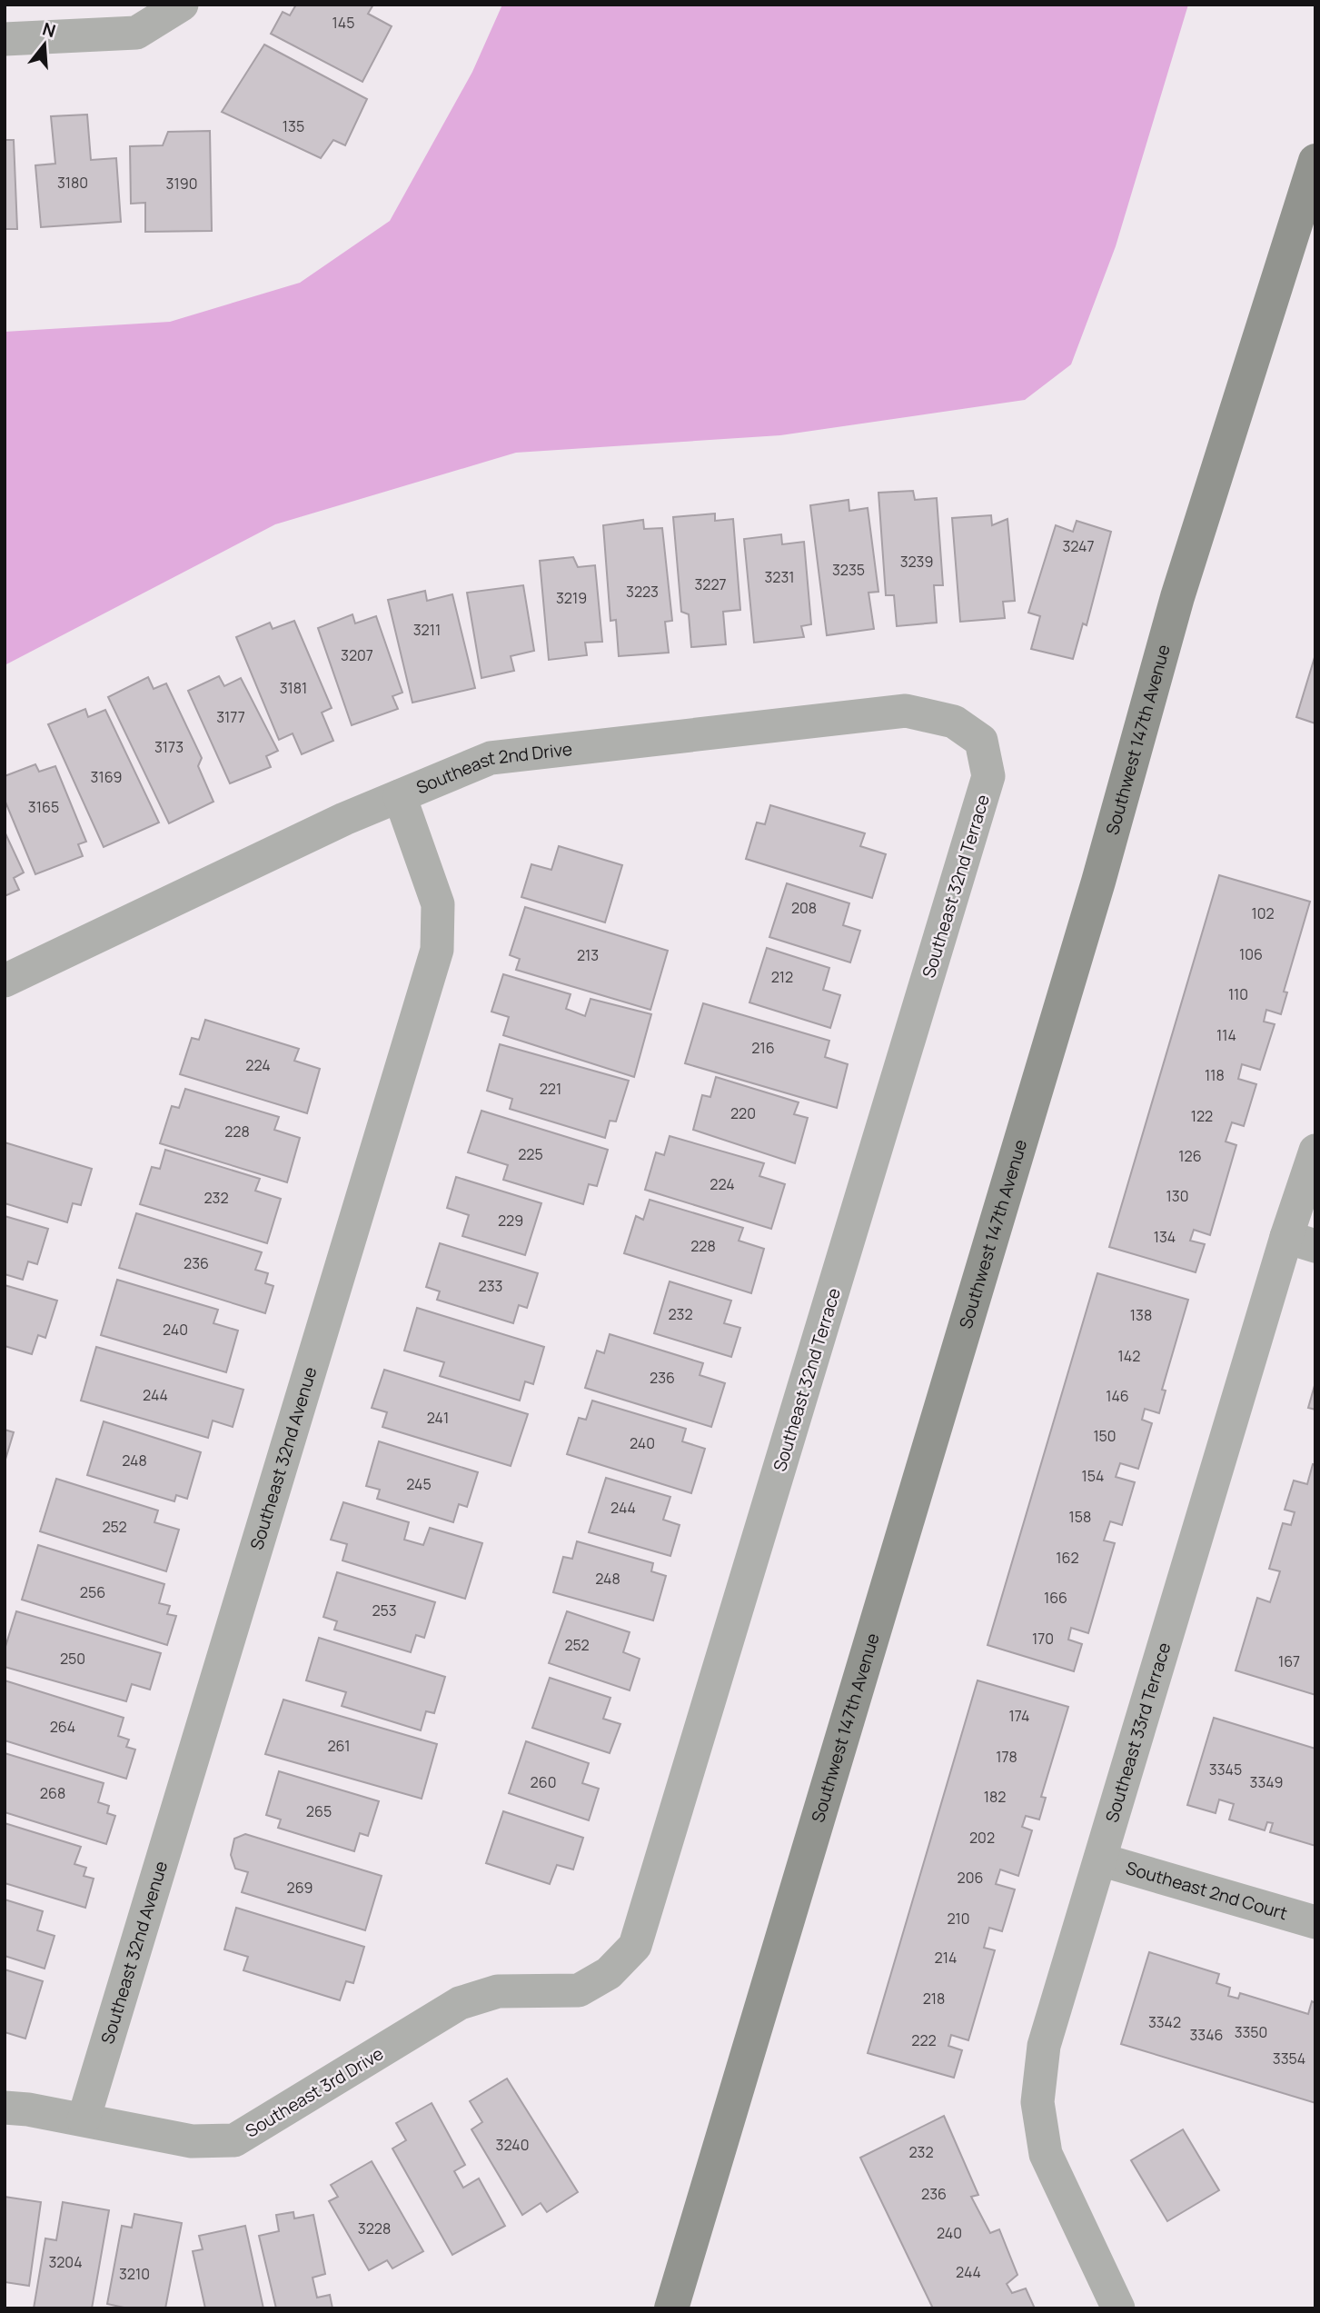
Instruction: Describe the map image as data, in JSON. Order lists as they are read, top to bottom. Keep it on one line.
{"streets":{"street":["Southwest 147th Avenue","Southeast 2nd Drive","Southeast 32nd Terrace","Southeast 32nd Avenue","Southeast 33rd Terrace","Southeast 2nd Court","Southeast 3rd Drive"]},"crossings":[["Southeast 2nd Drive","Southeast 32nd Terrace"],["Southeast 2nd Drive","Southeast 32nd Avenue"],["Southeast 32nd Terrace","Southeast 3rd Drive"],["Southeast 32nd Avenue","Southeast 3rd Drive"],["Southeast 33rd Terrace","Southeast 2nd Court"]],"house_numbers":["145","135","3180","3190","3247","3239","3235","3231","3227","3223","3219","3211","3207","3181","3177","3173","3169","3165","208","102","106","213","212","110","114","216","224","118","221","220","122","228","225","126","224","130","232","229","134","228","236","233","232","138","240","142","236","244","146","241","150","240","248","154","245","244","158","252","162","248","256","166","253","170","252","250","167","174","264","261","178","3345","260","3349","268","182","265","202","206","269","210","214","218","3342","3350","3346","222","3354","3240","232","236","3228","240","3204","244","3210"],"north":"top"}
